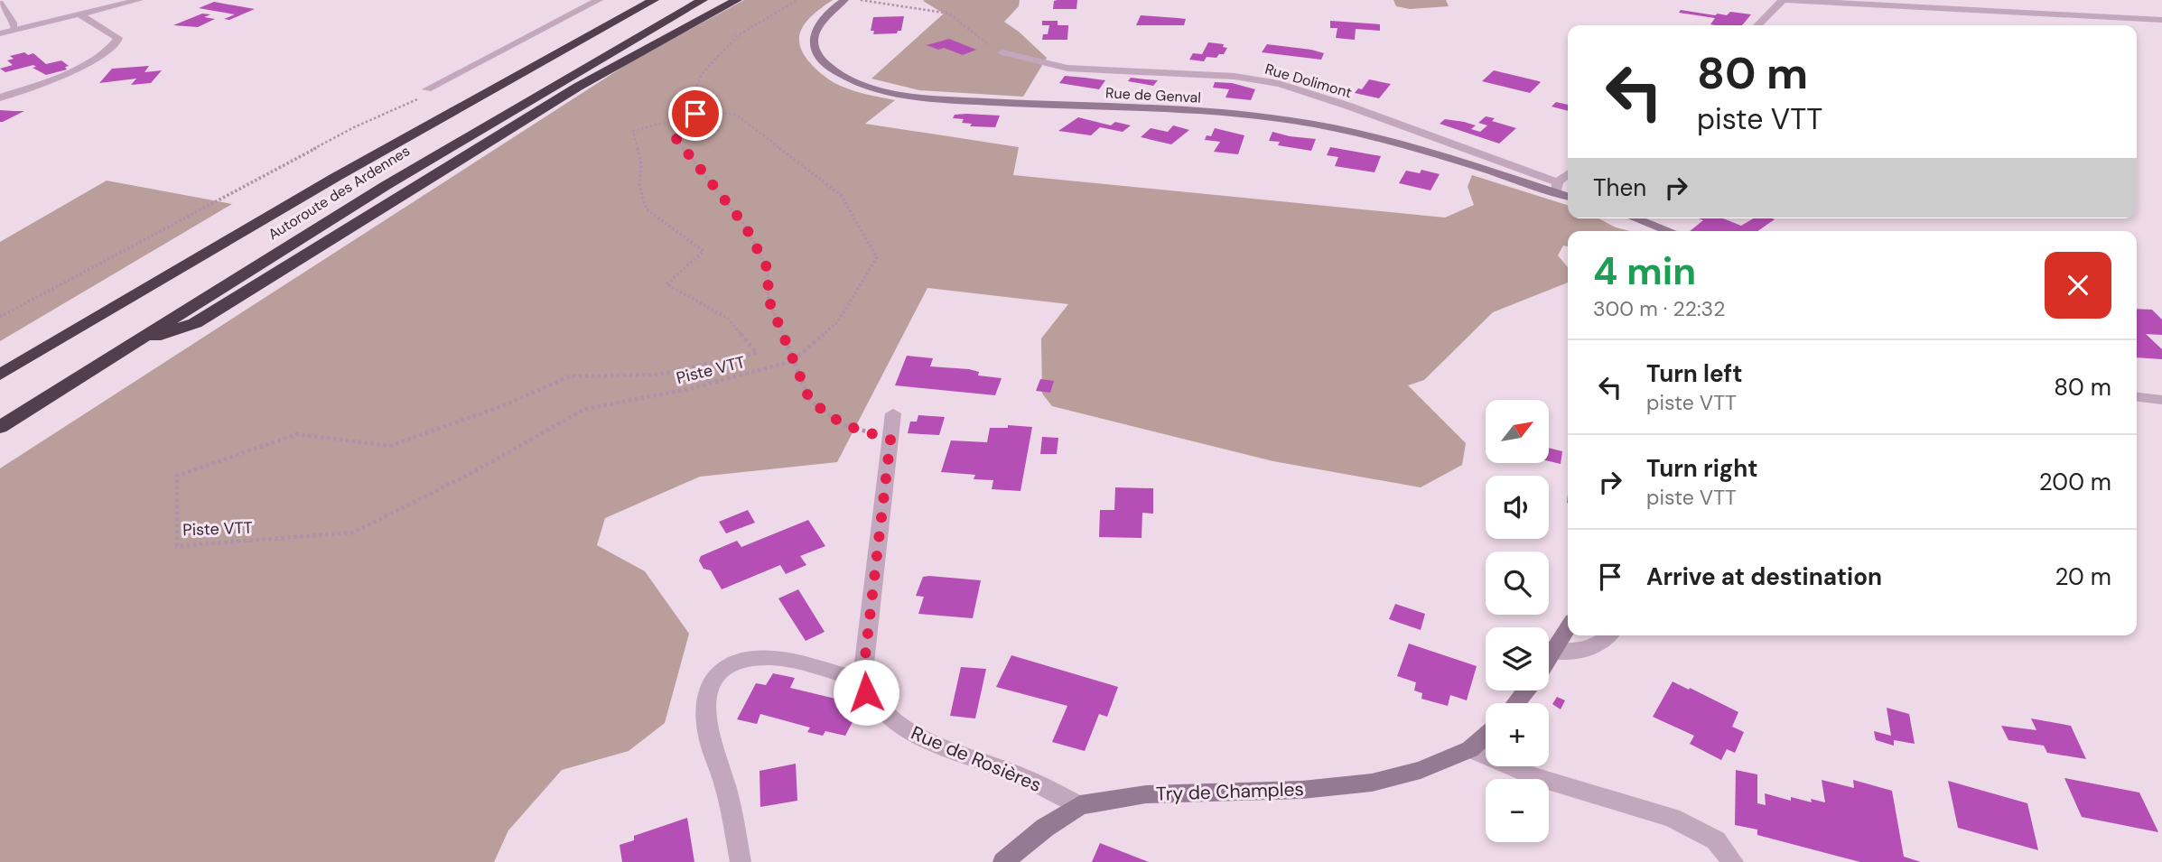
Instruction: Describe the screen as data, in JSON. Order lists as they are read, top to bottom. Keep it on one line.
{"streets":{"highway":["Autoroute des Ardennes"],"street":["Rue Dolimont","Rue de Genval","Rue de Rosières","Try de Champles"],"path":["Piste VTT"]},"crossings":[["Rue Dolimont","Rue de Genval"],["Rue de Rosières","Try de Champles"]],"north":"top right","page":{"turn":["80 m","piste VTT"],"then":"Then","heading":["4 min","300 m · 22:32"],"list":[{"name":"Turn left","note":"piste VTT","value":"80 m"},{"name":"Turn right","note":"piste VTT","value":"200 m"},{"name":"Arrive at destination","value":"20 m"}],"map_buttons":["+","−"]}}
